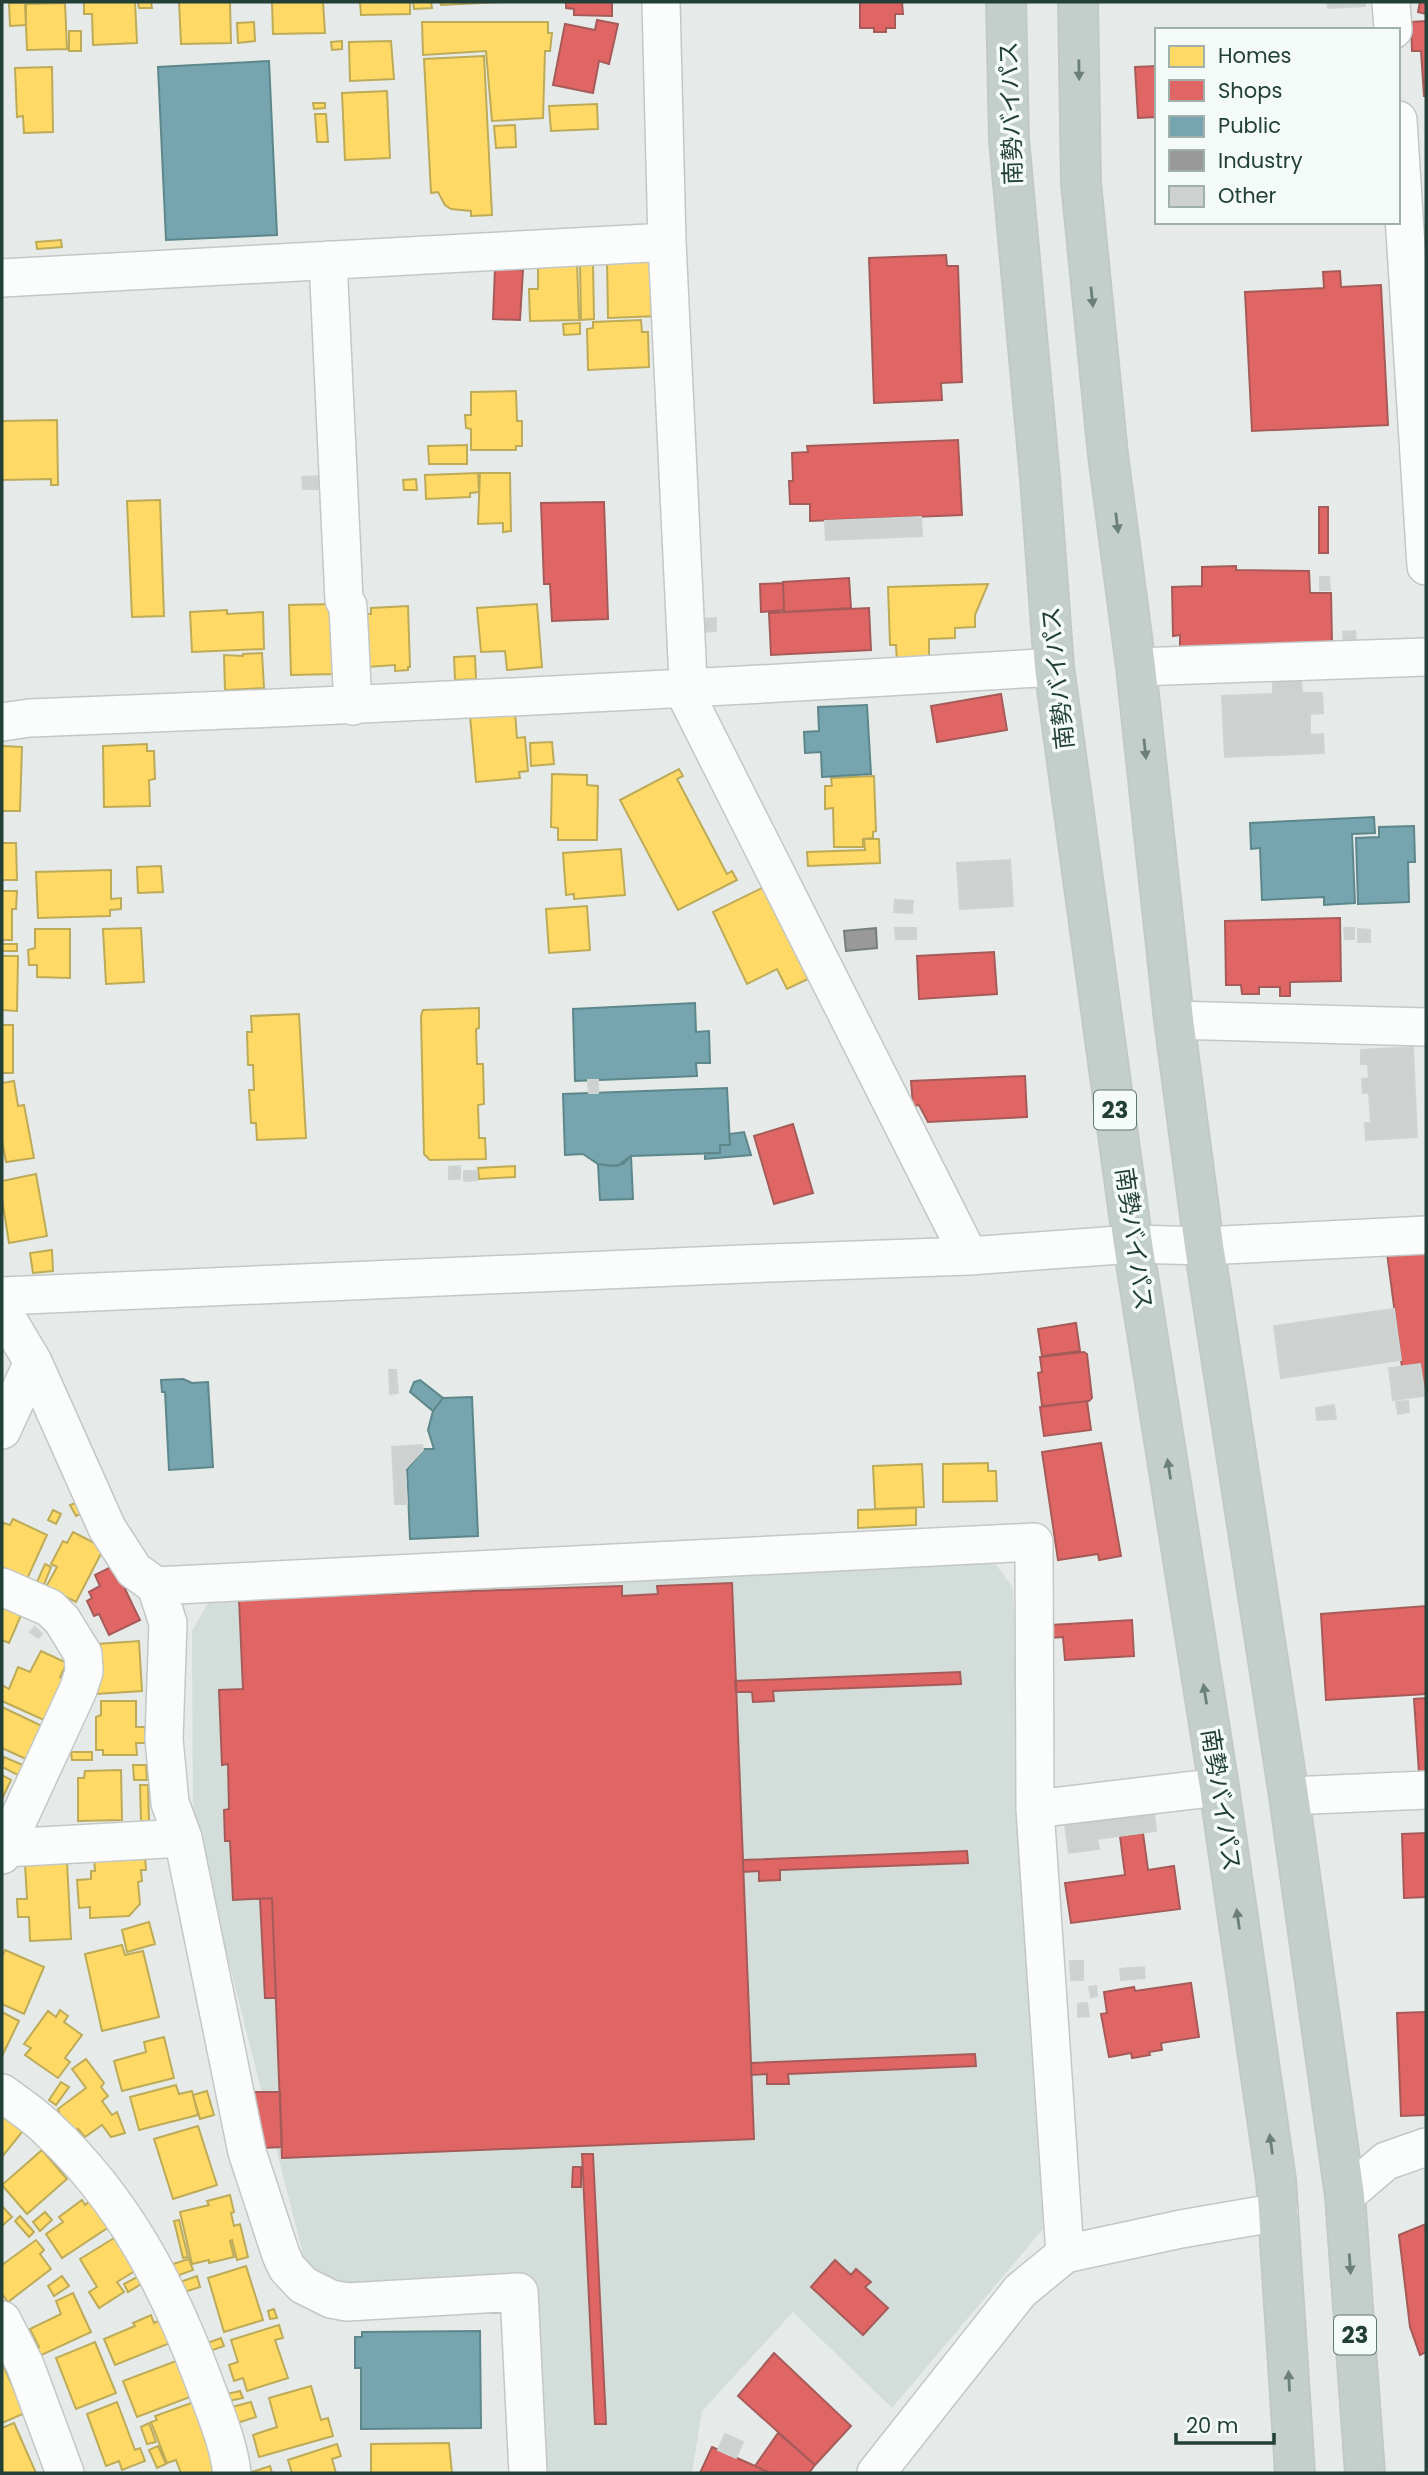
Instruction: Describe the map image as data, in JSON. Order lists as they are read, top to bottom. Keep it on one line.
{"streets":{"highway":["南勢バイパス","23"]},"legend":["Homes","Shops","Public","Industry","Other"],"scale_bar":"20 m"}
